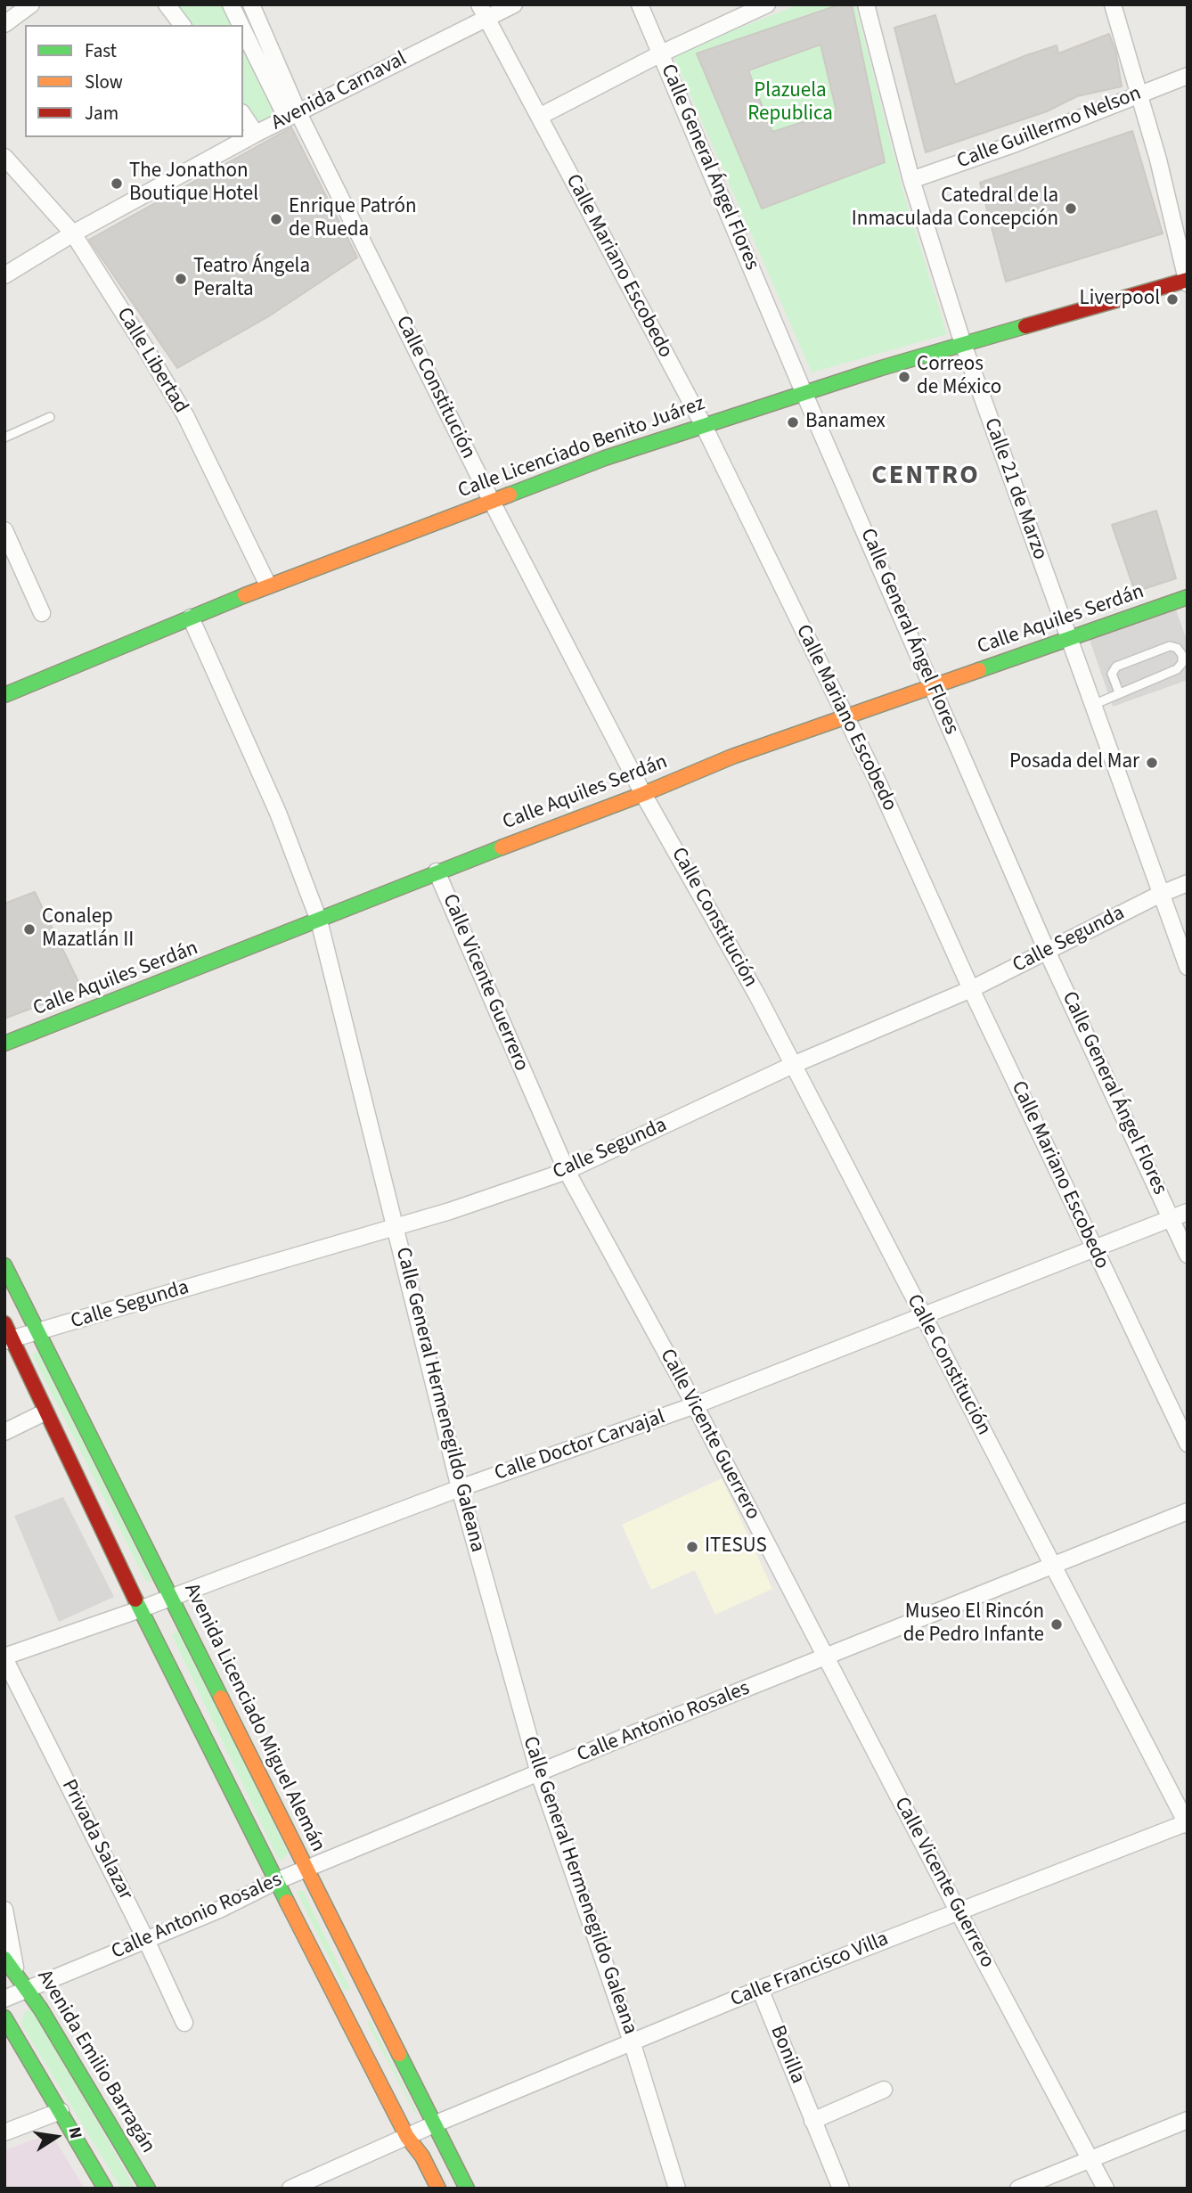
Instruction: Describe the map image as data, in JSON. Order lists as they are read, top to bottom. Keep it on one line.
{"streets":{"street":["Avenida Carnaval","Calle Guillermo Nelson","Calle General Ángel Flores","Calle Mariano Escobedo","Calle Libertad","Calle Constitución","Calle Licenciado Benito Juárez","Calle 21 de Marzo","Calle Aquiles Serdán","Calle Segunda","Calle Vicente Guerrero","Calle General Hermenegildo Galeana","Calle Doctor Carvajal","Avenida Licenciado Miguel Alemán","Calle Antonio Rosales","Privada Salazar","Calle Francisco Villa","Bonilla","Avenida Emilio Barragán"]},"crossings":[["Avenida Carnaval","Calle Mariano Escobedo"],["Avenida Carnaval","Calle Libertad"],["Avenida Carnaval","Calle Constitución"],["Calle Guillermo Nelson","Calle 21 de Marzo"],["Calle General Ángel Flores","Calle Licenciado Benito Juárez"],["Calle General Ángel Flores","Calle Aquiles Serdán"],["Calle General Ángel Flores","Calle Segunda"],["Calle General Ángel Flores","Calle Doctor Carvajal"],["Calle Mariano Escobedo","Calle Licenciado Benito Juárez"],["Calle Mariano Escobedo","Calle Aquiles Serdán"],["Calle Mariano Escobedo","Calle Segunda"],["Calle Mariano Escobedo","Calle Doctor Carvajal"],["Calle Libertad","Calle Licenciado Benito Juárez"],["Calle Constitución","Calle Licenciado Benito Juárez"],["Calle Constitución","Calle Aquiles Serdán"],["Calle Constitución","Calle Segunda"],["Calle Constitución","Calle Doctor Carvajal"],["Calle Constitución","Calle Antonio Rosales"],["Calle Constitución","Calle Francisco Villa"],["Calle Licenciado Benito Juárez","Calle 21 de Marzo"],["Calle Licenciado Benito Juárez","Calle General Hermenegildo Galeana"],["Calle 21 de Marzo","Calle Aquiles Serdán"],["Calle 21 de Marzo","Calle Segunda"],["Calle Aquiles Serdán","Calle Vicente Guerrero"],["Calle Aquiles Serdán","Calle General Hermenegildo Galeana"],["Calle Segunda","Calle Vicente Guerrero"],["Calle Segunda","Calle General Hermenegildo Galeana"],["Calle Segunda","Avenida Licenciado Miguel Alemán"],["Calle Vicente Guerrero","Calle Doctor Carvajal"],["Calle Vicente Guerrero","Calle Antonio Rosales"],["Calle Vicente Guerrero","Calle Francisco Villa"],["Calle General Hermenegildo Galeana","Calle Doctor Carvajal"],["Calle General Hermenegildo Galeana","Calle Antonio Rosales"],["Calle General Hermenegildo Galeana","Calle Francisco Villa"],["Calle Doctor Carvajal","Avenida Licenciado Miguel Alemán"],["Calle Doctor Carvajal","Privada Salazar"],["Avenida Licenciado Miguel Alemán","Calle Antonio Rosales"],["Avenida Licenciado Miguel Alemán","Calle Francisco Villa"],["Calle Antonio Rosales","Privada Salazar"],["Calle Antonio Rosales","Avenida Emilio Barragán"],["Calle Francisco Villa","Bonilla"]],"districts":["CENTRO"],"parks":["Plazuela Republica"],"places":["The Jonathon Boutique Hotel","Catedral de la Inmaculada Concepción","Enrique Patrón de Rueda","Teatro Ángela Peralta","Liverpool","Correos de México","Banamex","Posada del Mar","Conalep Mazatlán II","ITESUS","Museo El Rincón de Pedro Infante"],"legend":["Fast","Slow","Jam"],"north":"right"}
